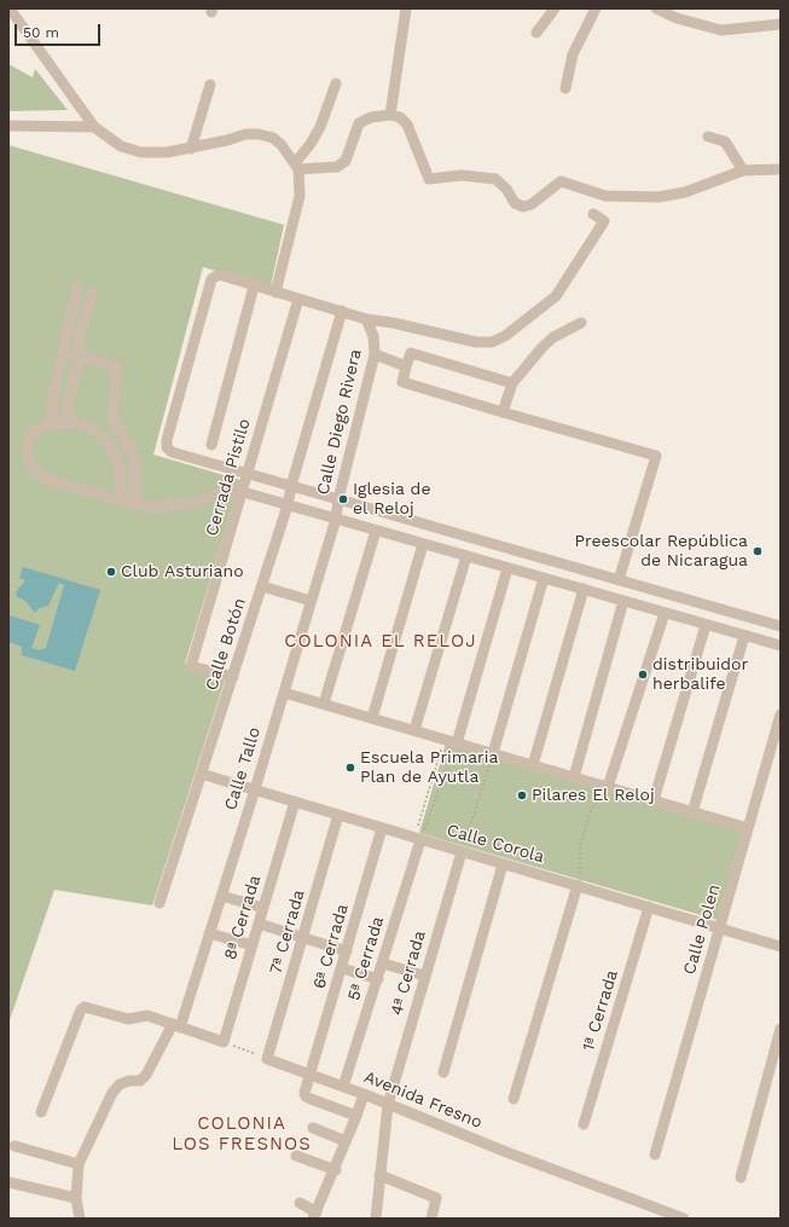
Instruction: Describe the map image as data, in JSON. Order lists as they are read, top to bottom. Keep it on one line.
{"streets":{"street":["Calle Diego Rivera","Cerrada Pistilo","Calle Botón","Calle Tallo","Calle Corola","8ª Cerrada","Calle Polen","7ª Cerrada","6ª Cerrada","5ª Cerrada","4ª Cerrada","1ª Cerrada","Avenida Fresno"]},"crossings":[["Calle Diego Rivera","Calle Tallo"],["Cerrada Pistilo","Calle Botón"],["Calle Botón","Calle Corola"],["Calle Tallo","Calle Corola"],["Calle Corola","8ª Cerrada"],["Calle Corola","Calle Polen"],["Calle Corola","7ª Cerrada"],["Calle Corola","6ª Cerrada"],["Calle Corola","5ª Cerrada"],["Calle Corola","4ª Cerrada"],["Calle Corola","1ª Cerrada"],["7ª Cerrada","Avenida Fresno"],["6ª Cerrada","Avenida Fresno"],["5ª Cerrada","Avenida Fresno"],["4ª Cerrada","Avenida Fresno"]],"districts":["COLONIA EL RELOJ","COLONIA LOS FRESNOS"],"places":["Iglesia de el Reloj","Preescolar República de Nicaragua","Club Asturiano","distribuidor herbalife","Escuela Primaria Plan de Ayutla","Pilares El Reloj"],"scale_bar":"50 m"}
